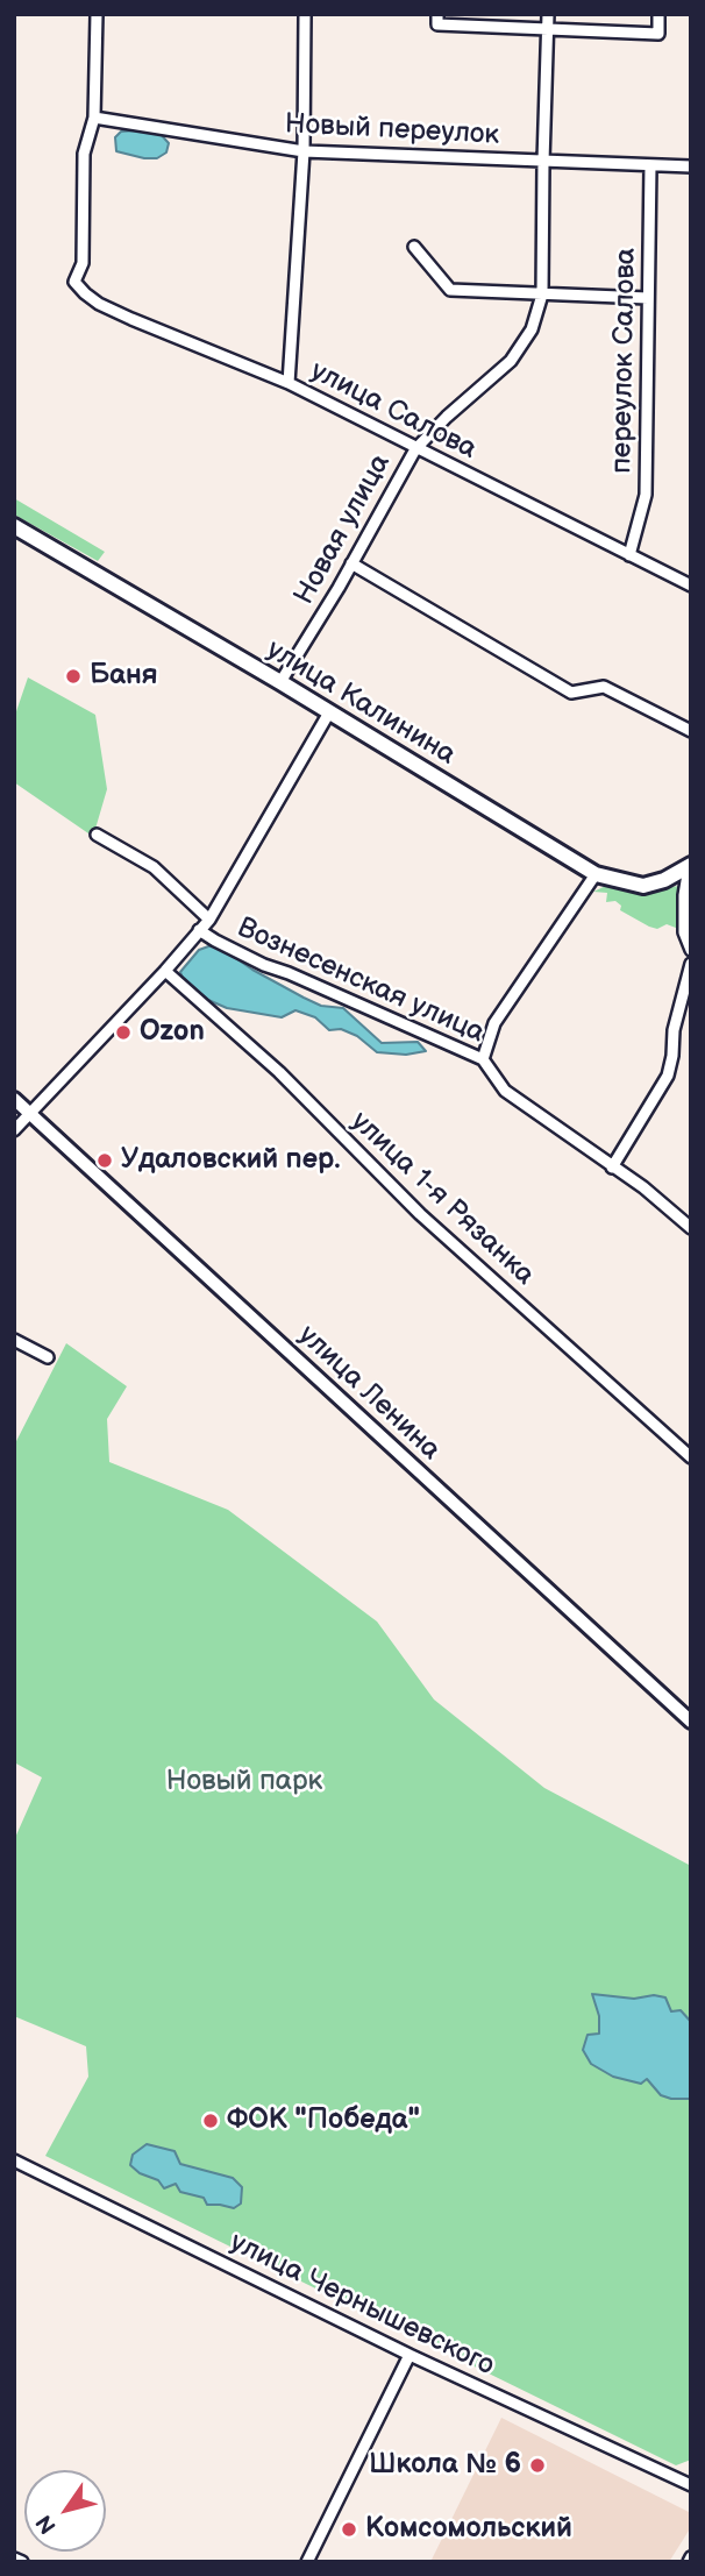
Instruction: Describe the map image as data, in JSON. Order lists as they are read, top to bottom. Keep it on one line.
{"streets":{"main road":["улица Калинина"],"street":["Новый переулок","переулок Салова","улица Салова","Новая улица","Вознесенская улица","улица 1-я Рязанка","улица Ленина","улица Чернышевского"]},"crossings":[["Новый переулок","переулок Салова"],["Новый переулок","улица Салова"],["Новый переулок","Новая улица"],["переулок Салова","улица Салова"],["улица Салова","Новая улица"],["Новая улица","улица Калинина"]],"parks":["Новый парк"],"places":["Баня","Ozon","Удаловский пер.","ФОК \"Победа\"","Школа № 6","Комсомольский"],"north":"bottom left"}
